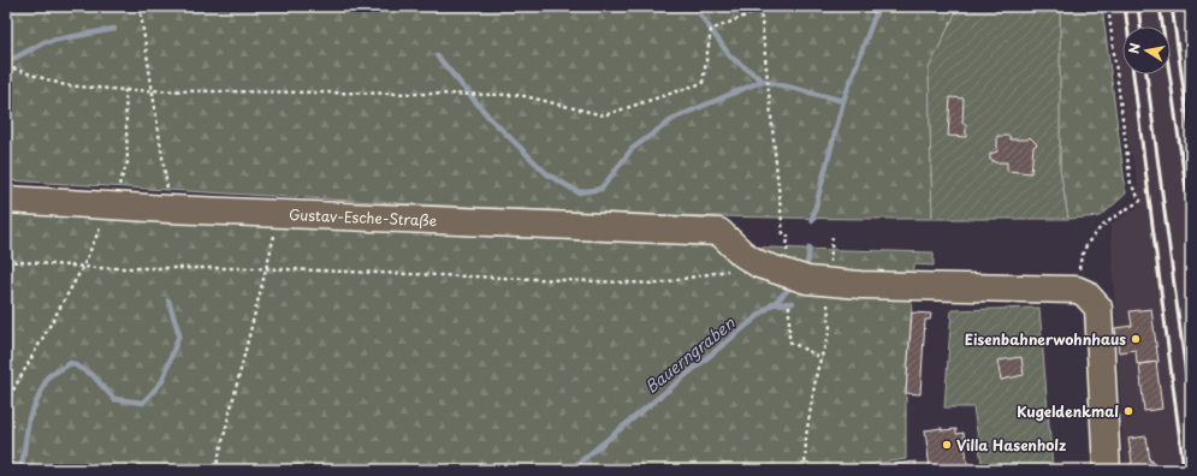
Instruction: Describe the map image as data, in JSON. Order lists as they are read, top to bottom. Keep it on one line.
{"streets":{"main road":["Gustav-Esche-Straße"]},"water":["Bauerngraben"],"places":["Eisenbahnerwohnhaus","Kugeldenkmal","Villa Hasenholz"],"north":"left"}
